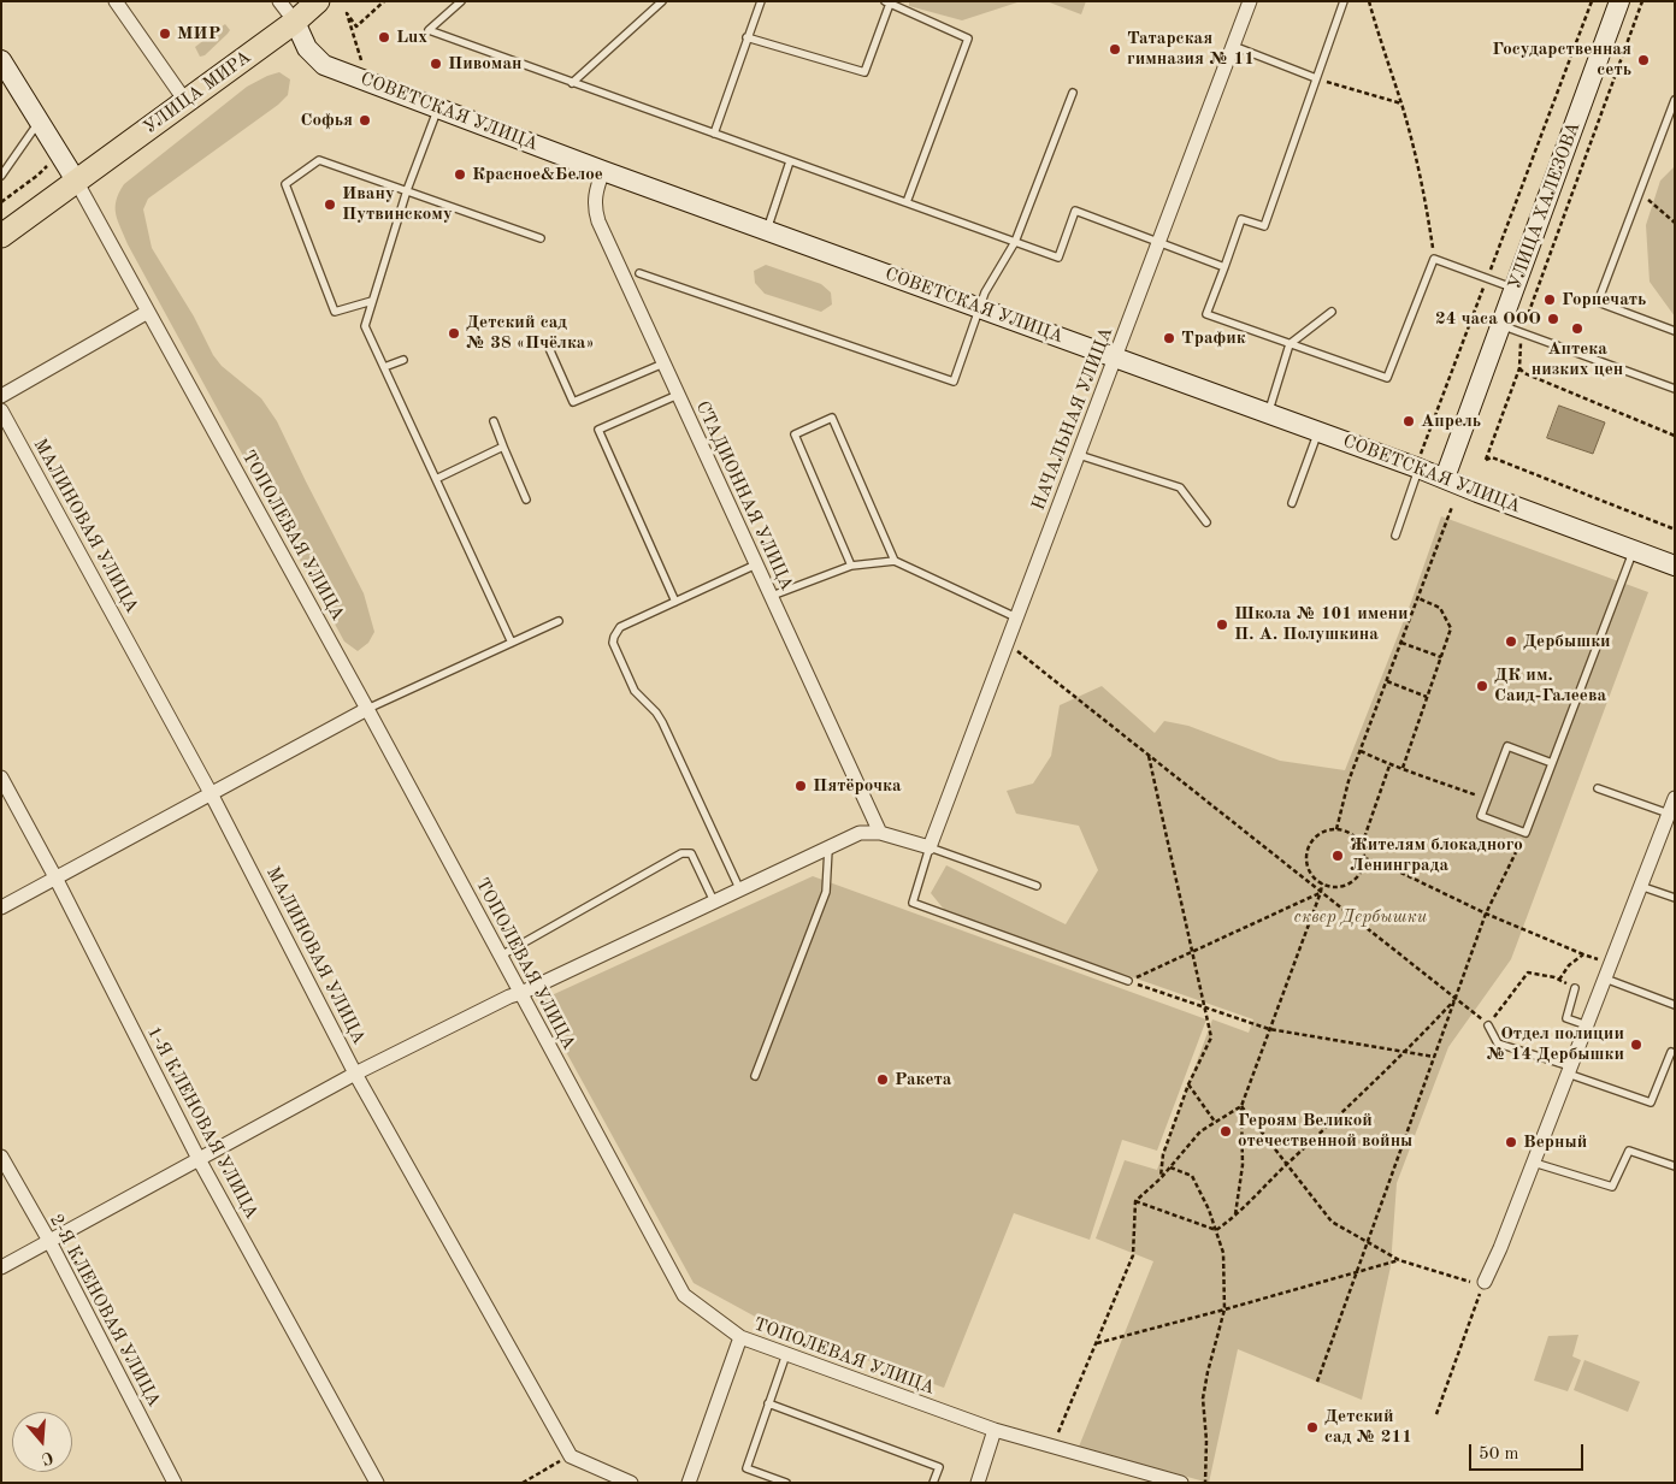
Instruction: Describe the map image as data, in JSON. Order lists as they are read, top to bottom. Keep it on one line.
{"streets":{"main road":["УЛИЦА МИРА"],"street":["СОВЕТСКАЯ УЛИЦА","УЛИЦА ХАЛЕЗОВА","НАЧАЛЬНАЯ УЛИЦА","СТАДИОННАЯ УЛИЦА","МАЛИНОВАЯ УЛИЦА","ТОПОЛЕВАЯ УЛИЦА","1-Я КЛЕНОВАЯ УЛИЦА","2-Я КЛЕНОВАЯ УЛИЦА"]},"crossings":[["УЛИЦА МИРА","СОВЕТСКАЯ УЛИЦА"],["УЛИЦА МИРА","ТОПОЛЕВАЯ УЛИЦА"],["СОВЕТСКАЯ УЛИЦА","УЛИЦА ХАЛЕЗОВА"],["СОВЕТСКАЯ УЛИЦА","НАЧАЛЬНАЯ УЛИЦА"],["СОВЕТСКАЯ УЛИЦА","СТАДИОННАЯ УЛИЦА"]],"parks":["сквер Дербышки"],"places":["МИР","Lux","Татарская гимназия № 11","Государственная сеть","Пивоман","Софья","Красное&Белое","Ивану Путвинскому","Горпечать","24 часа ООО","Аптека низких цен","Детский сад № 38 «Пчёлка»","Трафик","Апрель","Школа № 101 имени П. А. Полушкина","Дербышки","ДК им. Саид-Галеева","Пятёрочка","Жителям блокадного Ленинграда","Отдел полиции № 14 Дербышки","Ракета","Героям Великой отечественной войны","Верный","Детский сад № 211"],"scale_bar":"50 m","north":"bottom"}
